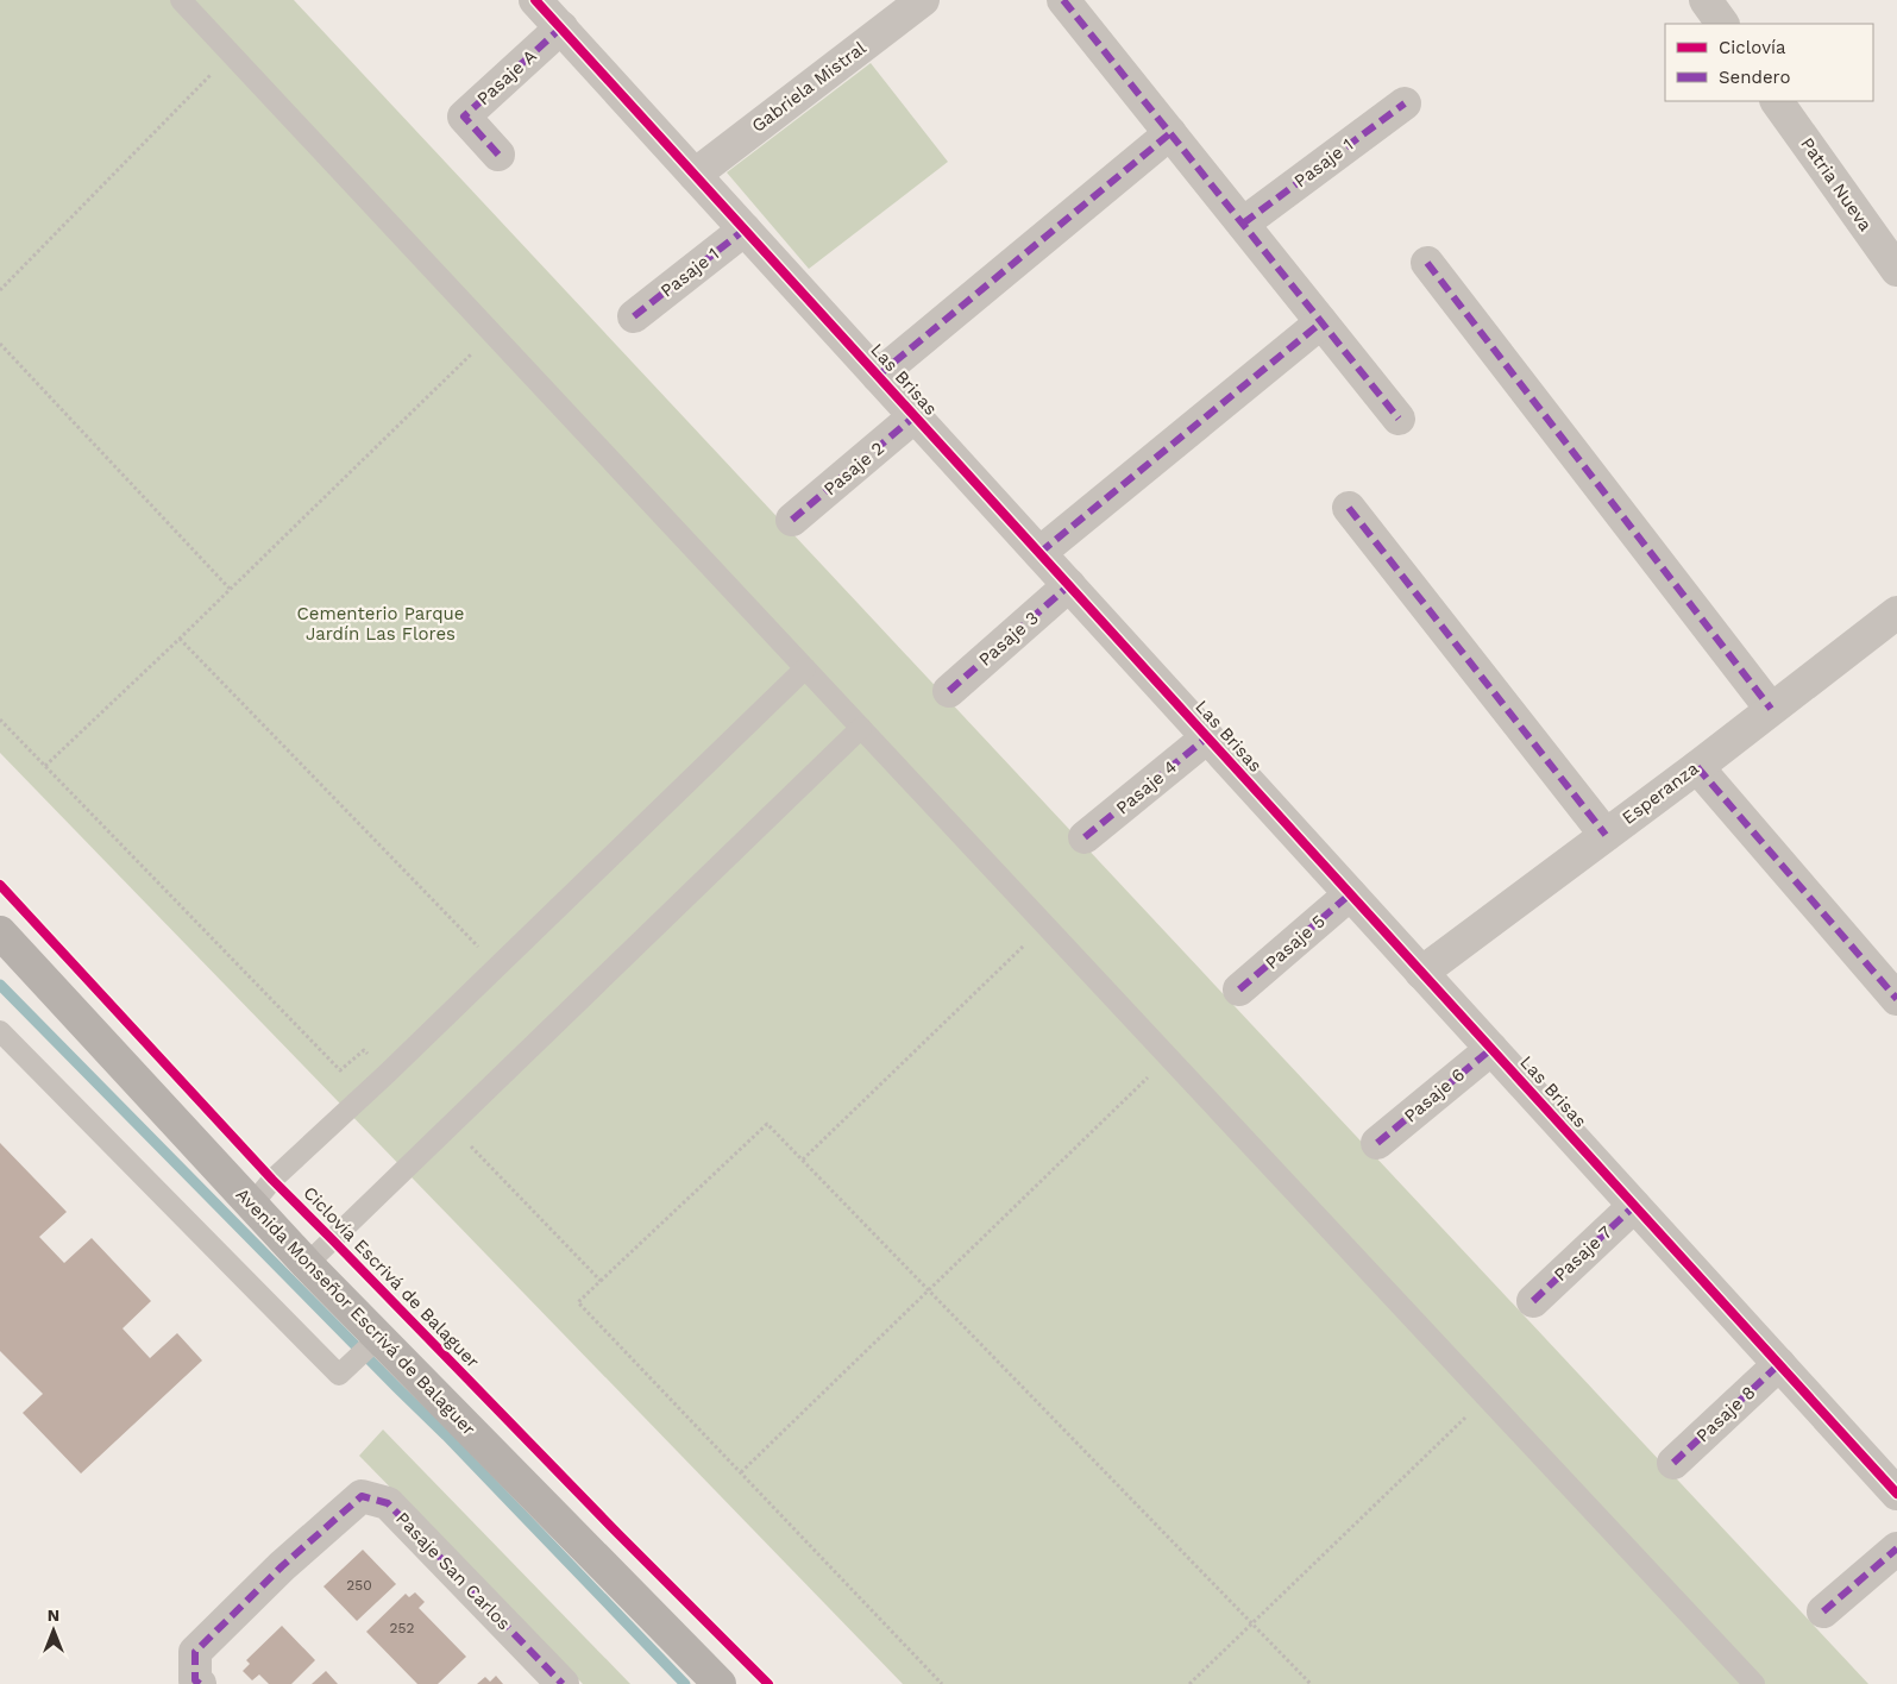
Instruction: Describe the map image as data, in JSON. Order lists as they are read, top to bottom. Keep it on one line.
{"streets":{"main road":["Avenida Monseñor Escrivá de Balaguer"],"street":["Pasaje A","Gabriela Mistral","Pasaje 1","Patria Nueva","Las Brisas","Pasaje 2","Pasaje 3","Pasaje 4","Esperanza","Pasaje 5","Pasaje 6","Pasaje 7","Pasaje 8","Pasaje San Carlos"],"cycle path":["Ciclovía Escrivá de Balaguer"]},"crossings":[["Pasaje A","Las Brisas"],["Gabriela Mistral","Las Brisas"],["Pasaje 1","Las Brisas"],["Las Brisas","Pasaje 2"],["Las Brisas","Pasaje 3"],["Las Brisas","Pasaje 4"],["Las Brisas","Esperanza"],["Las Brisas","Pasaje 5"],["Las Brisas","Pasaje 6"],["Las Brisas","Pasaje 7"],["Las Brisas","Pasaje 8"]],"parks":["Cementerio Parque Jardín Las Flores"],"house_numbers":["250","252"],"legend":["Ciclovía","Sendero"],"north":"top"}
